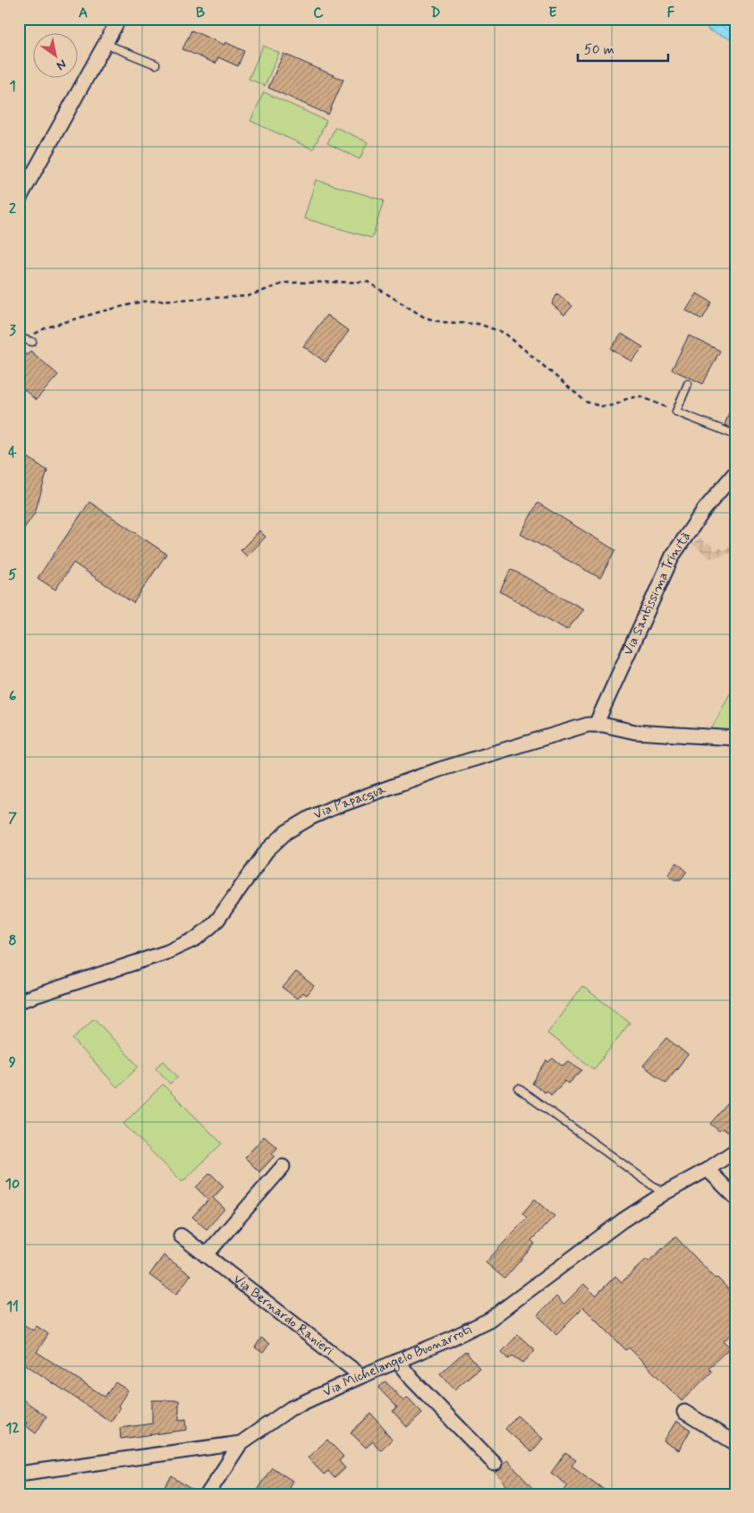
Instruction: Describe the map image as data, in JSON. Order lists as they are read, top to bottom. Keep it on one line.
{"streets":{"street":["Via Santissima Trinità","Via Papacqua","Via Bernardo Ranieri","Via Michelangelo Buonarroti"]},"crossings":[["Via Santissima Trinità","Via Papacqua"],["Via Bernardo Ranieri","Via Michelangelo Buonarroti"]],"scale_bar":"50 m","north":"bottom right","grid":{"columns":["A","B","C","D","E","F"],"rows":["1","2","3","4","5","6","7","8","9","10","11","12"]}}
